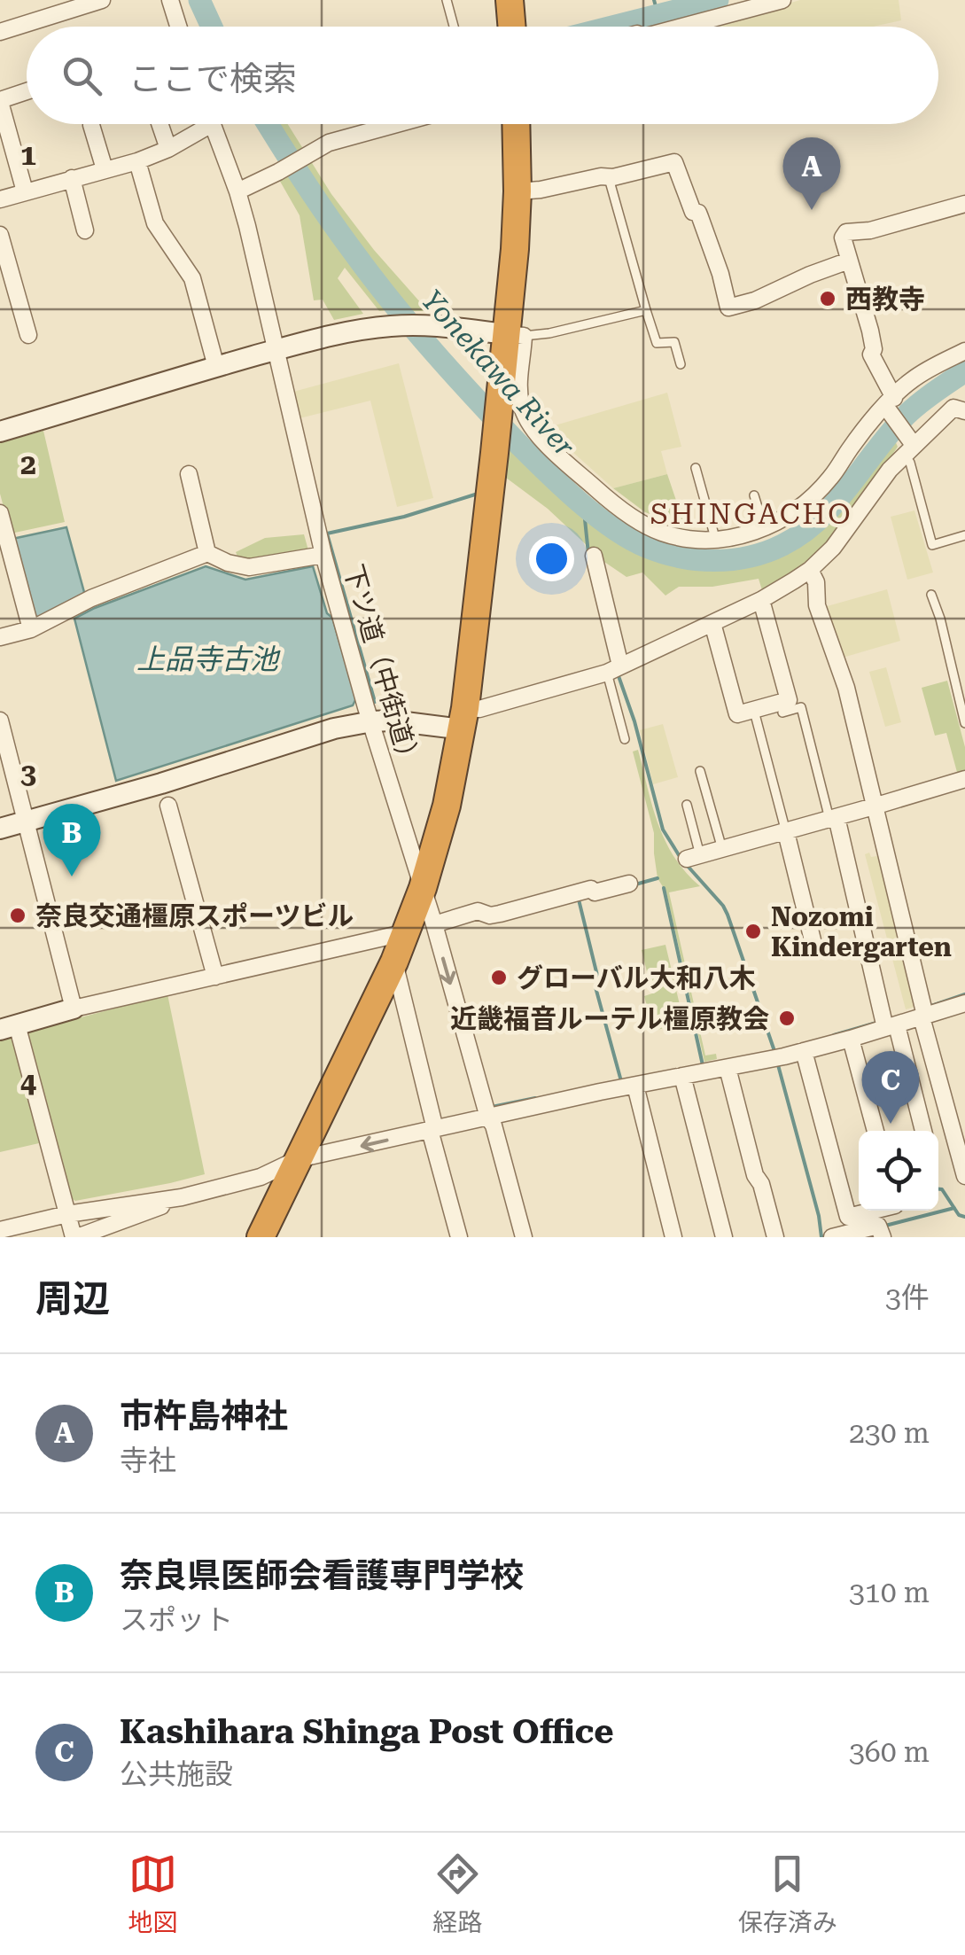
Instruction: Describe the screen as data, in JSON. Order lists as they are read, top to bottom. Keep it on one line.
{"streets":{"street":["下ツ道（中街道）"]},"districts":["SHINGACHO"],"water":["Yonekawa River","上品寺古池"],"places":["西教寺","奈良交通橿原スポーツビル","Nozomi Kindergarten","グローバル大和八木","近畿福音ルーテル橿原教会"],"page":{"search":"ここで検索","pins":["A","B","C"],"heading":["周辺","3件"],"list":[{"mark":"A","name":"市杵島神社","note":"寺社","value":"230 m"},{"mark":"B","name":"奈良県医師会看護専門学校","note":"スポット","value":"310 m"},{"mark":"C","name":"Kashihara Shinga Post Office","note":"公共施設","value":"360 m"}],"nav":["地図","経路","保存済み"]},"grid":{"rows":["1","2","3","4"]}}
